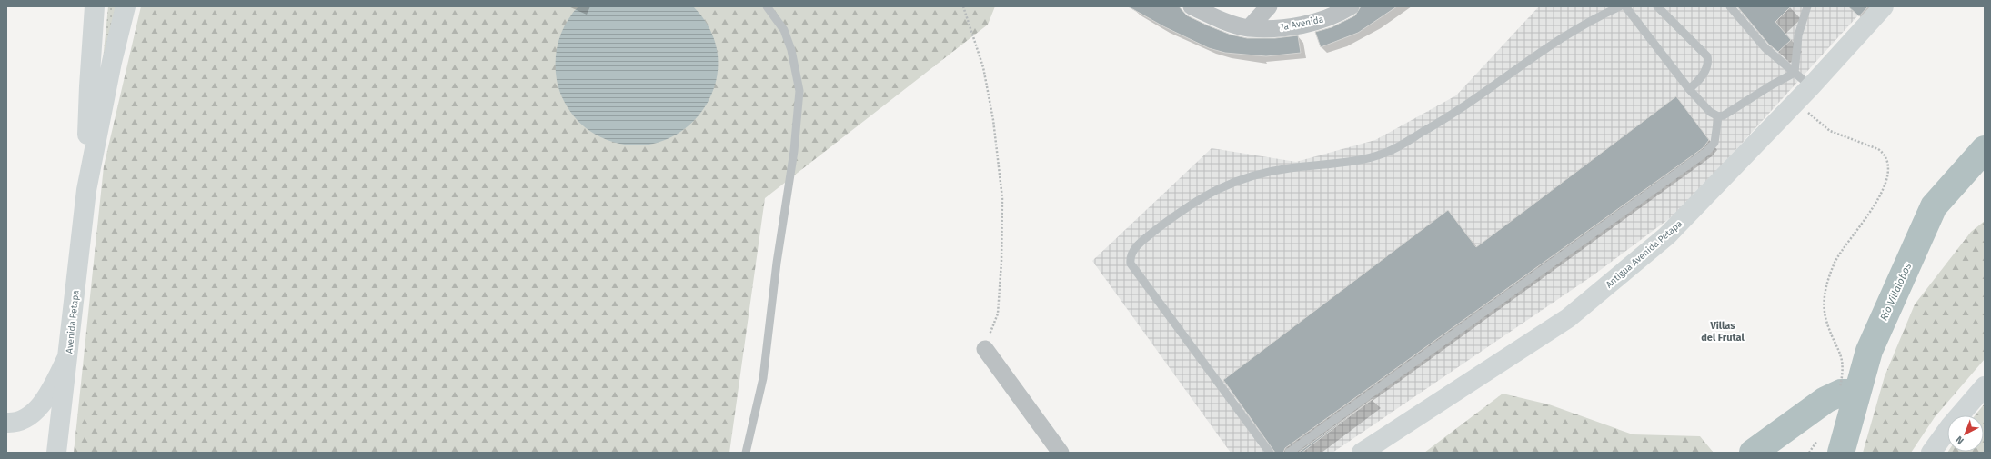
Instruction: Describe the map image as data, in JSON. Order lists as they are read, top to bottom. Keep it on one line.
{"streets":{"main road":["Antigua Avenida Petapa","Avenida Petapa"],"street":["7a Avenida"]},"districts":["Villas del Frutal"],"water":["Río Villalobos"],"north":"bottom left"}
